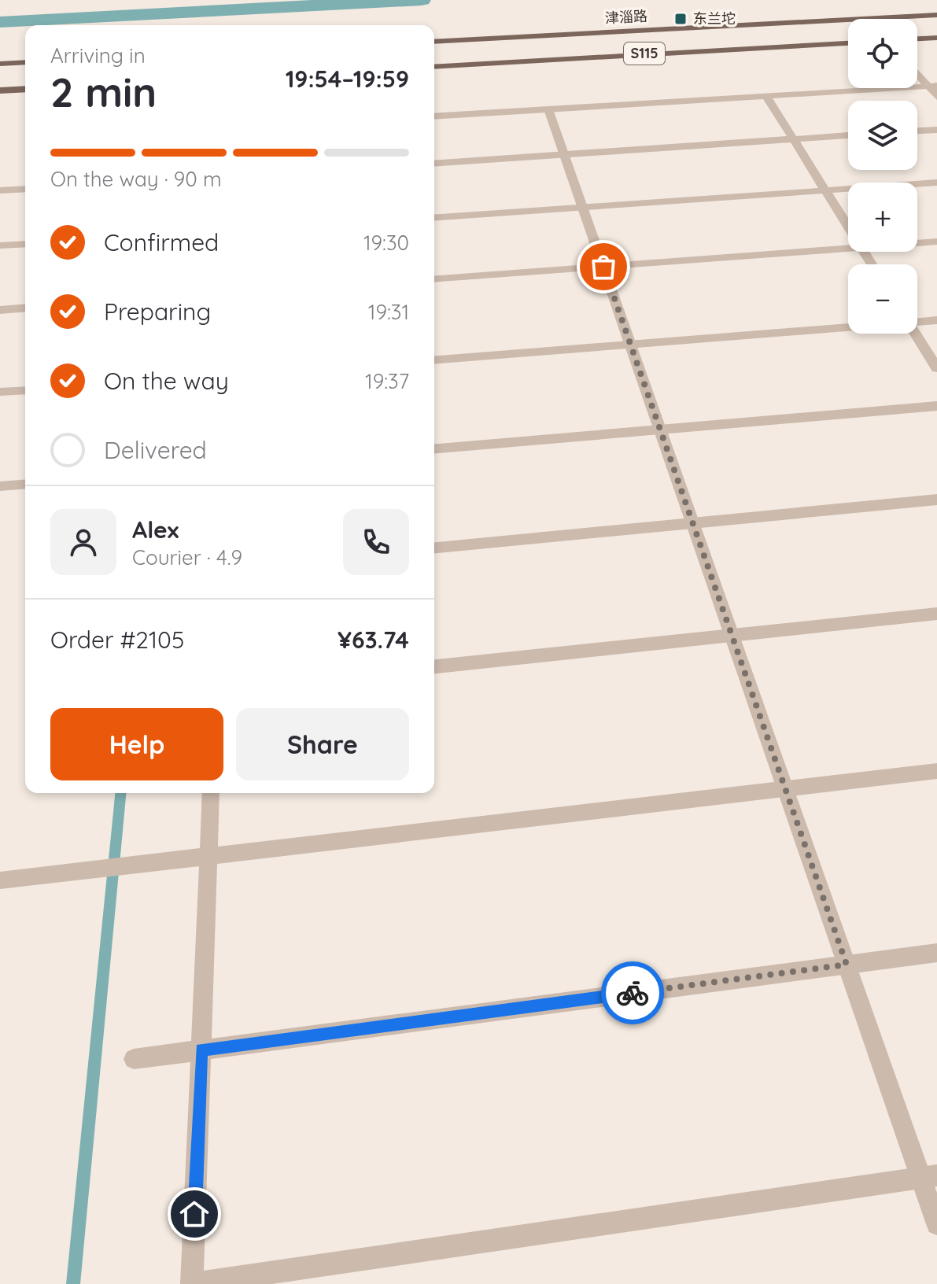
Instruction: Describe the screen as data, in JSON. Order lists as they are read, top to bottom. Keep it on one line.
{"streets":{"main road":["津淄路","S115"]},"places":{"transit":["东兰坨"]},"page":{"map_buttons":["+","−"],"heading":["2 min","Arriving in","19:54–19:59"],"panel":["Alex","Courier · 4.9","Order #2105","¥63.74"],"bar":"On the way · 90 m","list":[["Confirmed","19:30"],["Preparing","19:31"],["On the way","19:37"],"Delivered"],"buttons":["Help","Share"]}}
